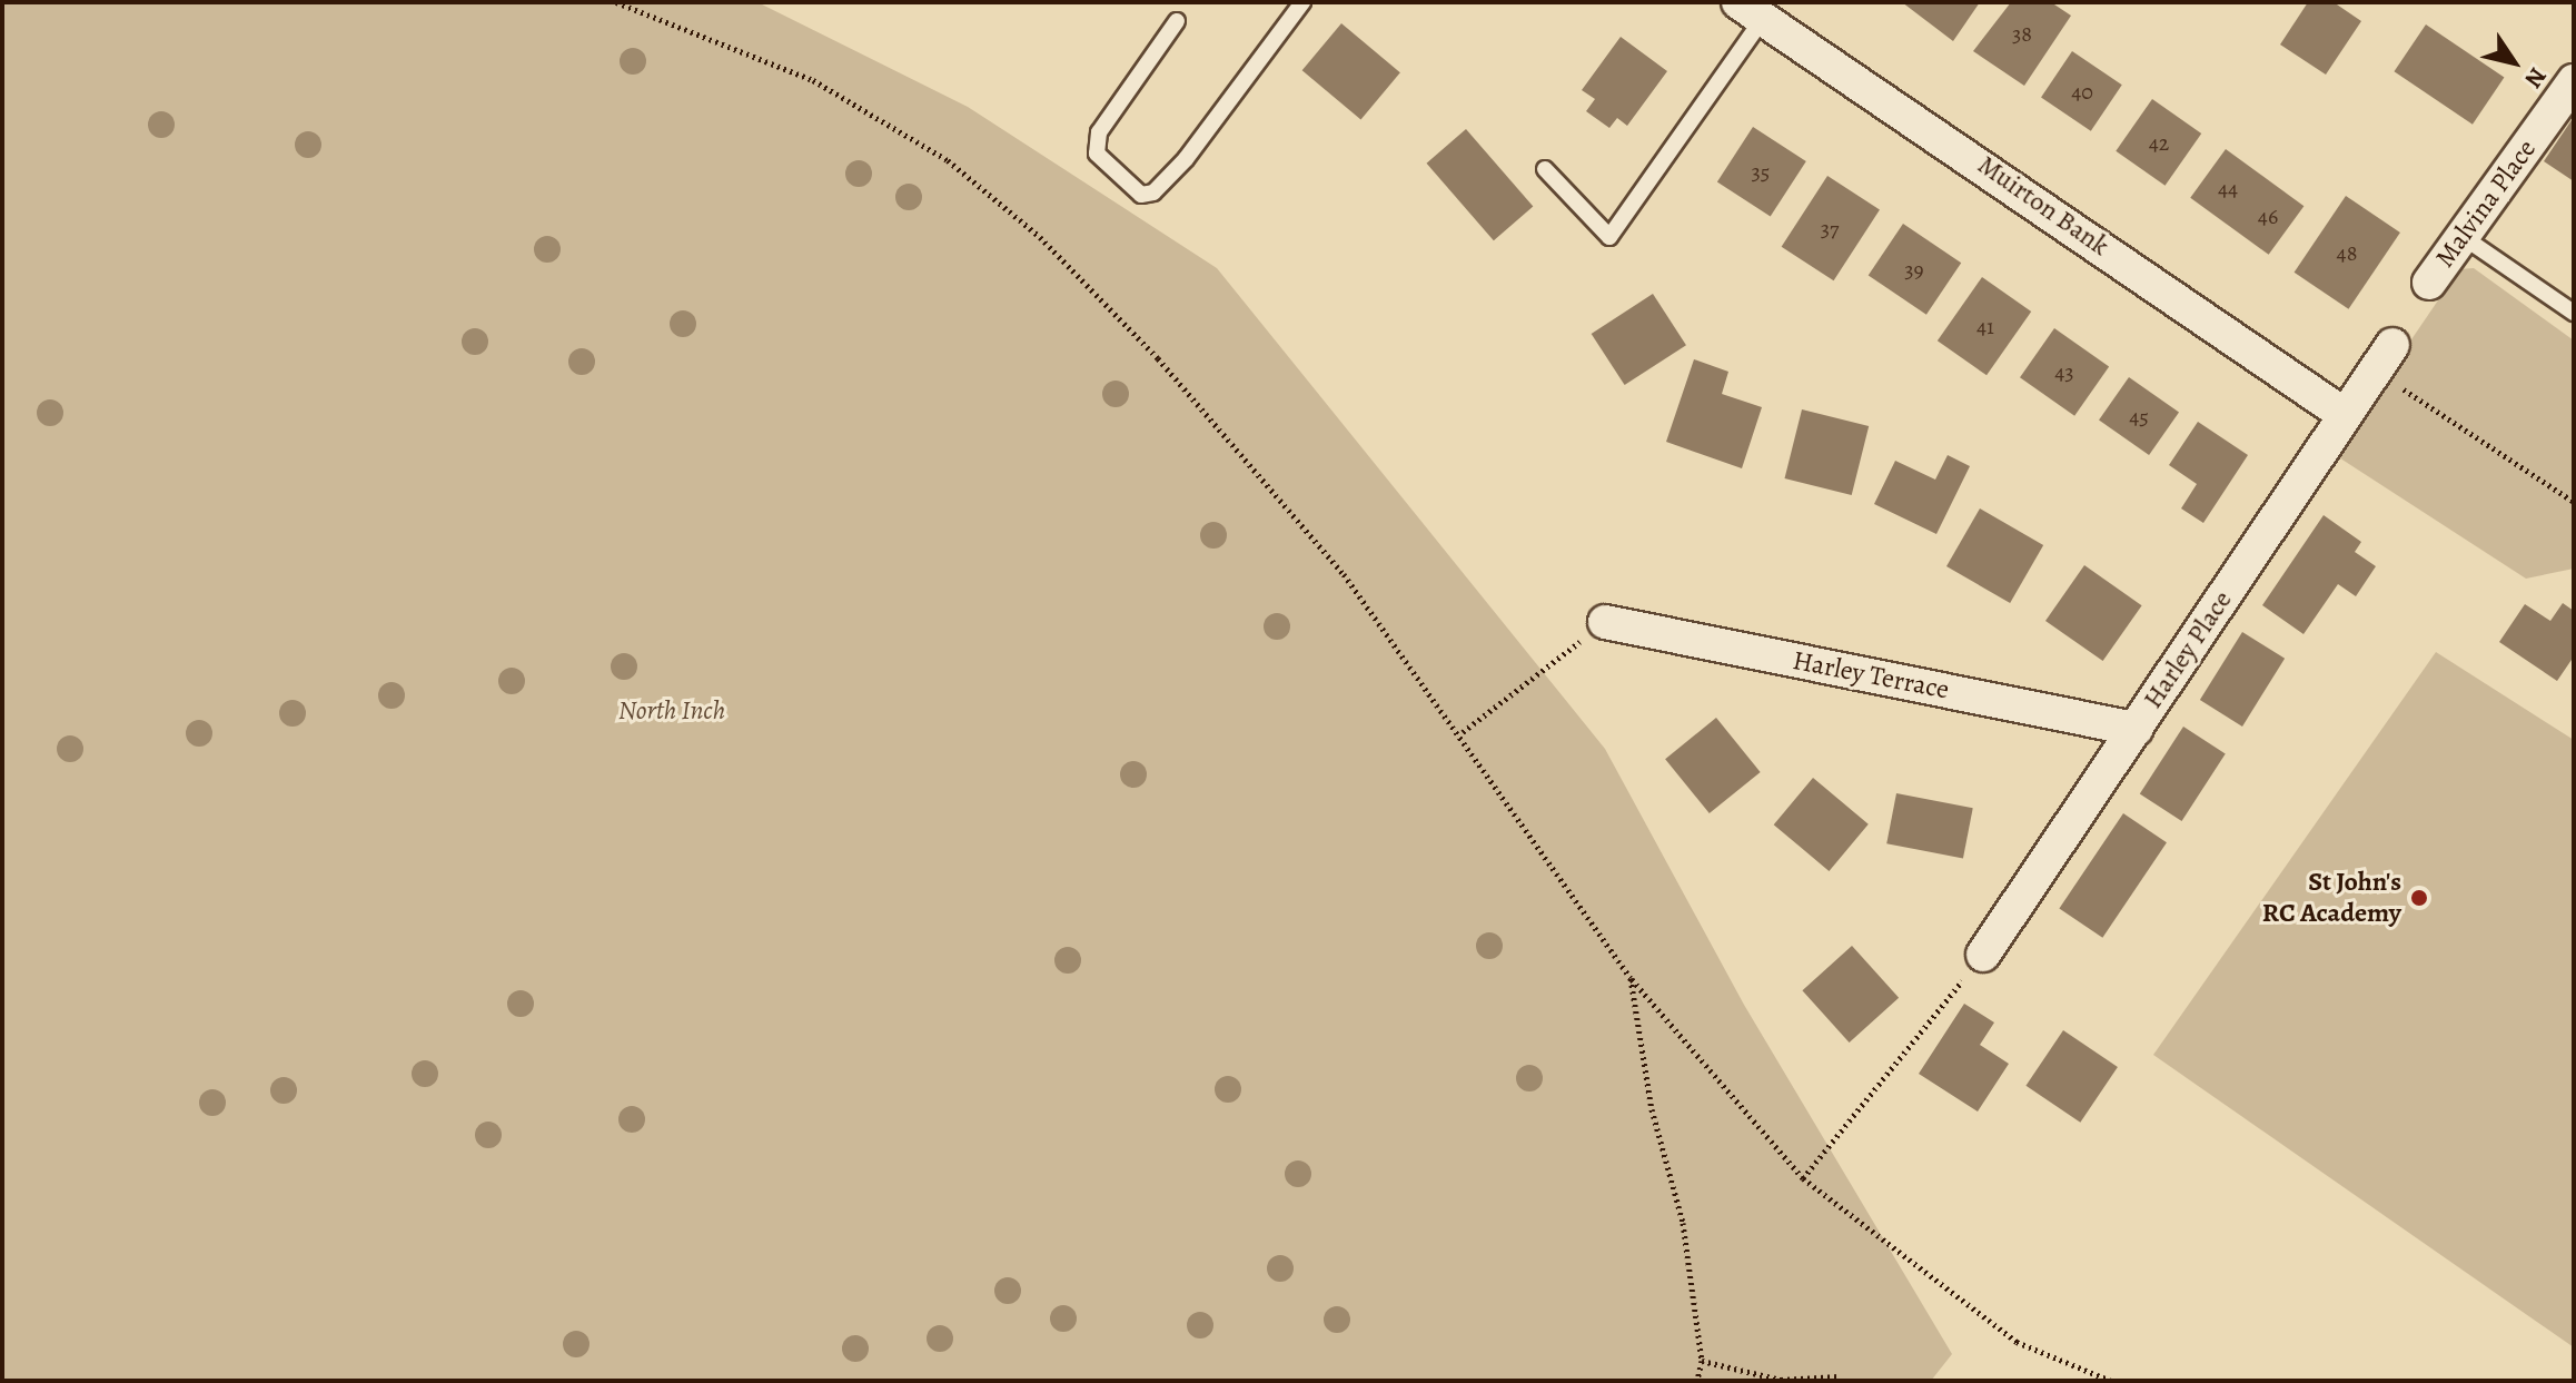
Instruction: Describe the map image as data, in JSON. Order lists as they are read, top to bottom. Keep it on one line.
{"streets":{"street":["Malvina Place","Muirton Bank","Harley Place","Harley Terrace"]},"crossings":[["Muirton Bank","Harley Place"],["Harley Place","Harley Terrace"]],"parks":["North Inch"],"places":["St John's RC Academy"],"house_numbers":["38","40","42","35","44","46","37","48","39","41","43","45"],"north":"bottom right"}
